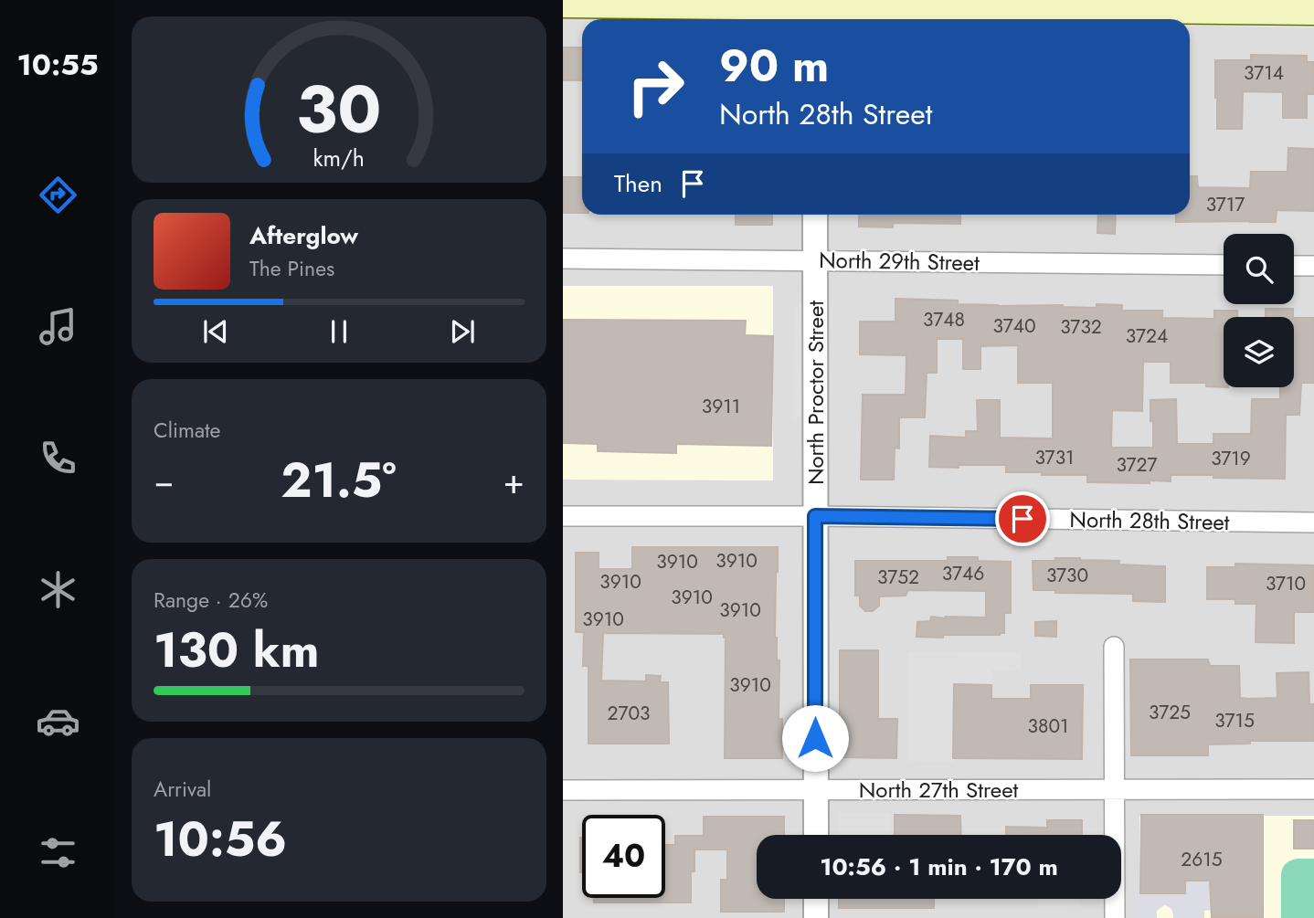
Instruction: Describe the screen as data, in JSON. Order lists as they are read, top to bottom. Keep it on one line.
{"streets":{"street":["North 29th Street","North Proctor Street","North 28th Street","North 27th Street"]},"crossings":[["North 29th Street","North Proctor Street"],["North Proctor Street","North 28th Street"],["North Proctor Street","North 27th Street"]],"house_numbers":["3714","3717","3748","3740","3732","3724","3911","3731","3719","3727","3910","3910","3746","3730","3752","3910","3710","3910","3910","3910","3910","3725","2703","3715","3801","2615"],"page":{"tabs":"10:55","turn":["90 m","North 28th Street"],"then":"Then","song":["Afterglow","The Pines"],"tile":["Climate",["Range · 26%","130 km"],["Arrival","10:56"]],"heat":["−","21.5°","+"],"limit":"40","trip":"10:56 · 1 min · 170 m","gauge":["30","km/h"]}}
